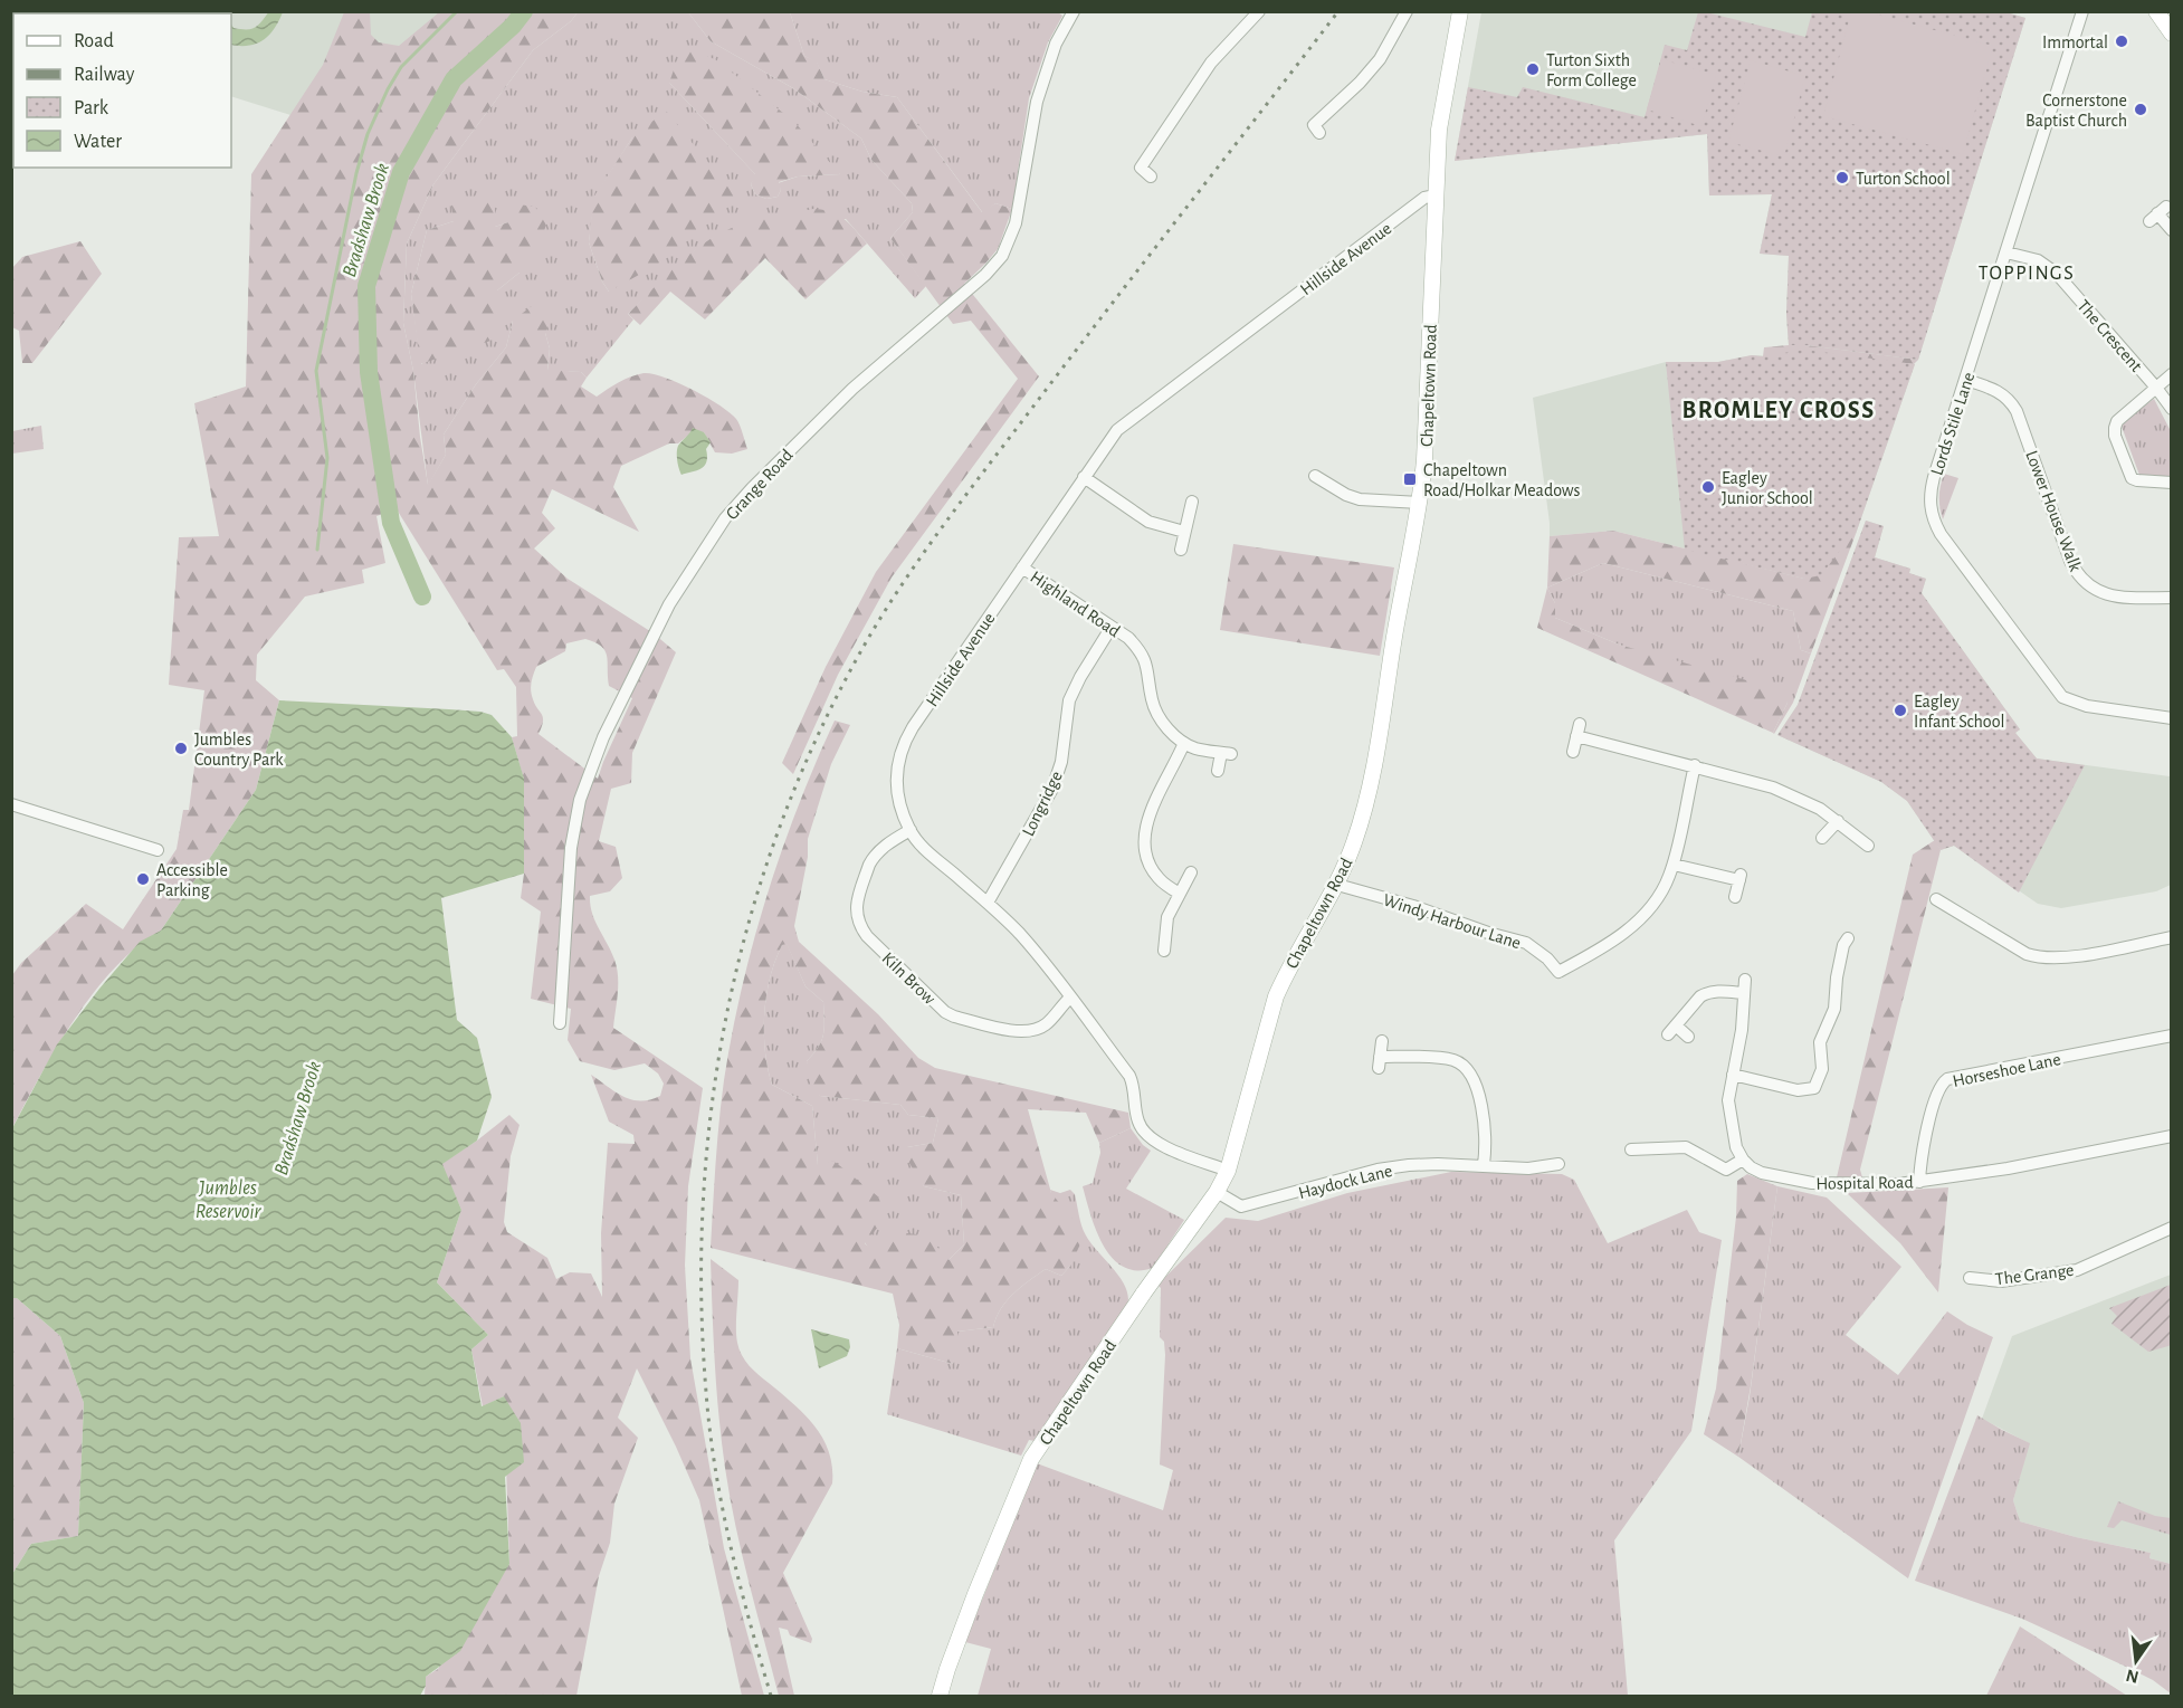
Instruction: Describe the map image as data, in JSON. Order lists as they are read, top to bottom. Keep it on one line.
{"streets":{"main road":["Chapeltown Road"],"street":["Hillside Avenue","The Crescent","Lords Stile Lane","Grange Road","Lower House Walk","Highland Road","Longridge","Windy Harbour Lane","Kiln Brow","Horseshoe Lane","Haydock Lane","Hospital Road","The Grange"]},"crossings":[["Hillside Avenue","Chapeltown Road"],["Hillside Avenue","Highland Road"],["Hillside Avenue","Longridge"],["Hillside Avenue","Kiln Brow"],["The Crescent","Lords Stile Lane"],["Chapeltown Road","Windy Harbour Lane"],["Chapeltown Road","Haydock Lane"],["Lords Stile Lane","Lower House Walk"],["Highland Road","Longridge"],["Horseshoe Lane","Hospital Road"]],"districts":["TOPPINGS","BROMLEY CROSS"],"water":["Bradshaw Brook","Jumbles Reservoir"],"places":{"other":["Immortal","Turton Sixth Form College","Cornerstone Baptist Church","Turton School","Eagley Junior School","Eagley Infant School","Jumbles Country Park","Accessible Parking"],"transit":["Chapeltown Road/Holkar Meadows"]},"legend":["Road","Railway","Park","Water"],"north":"bottom"}
